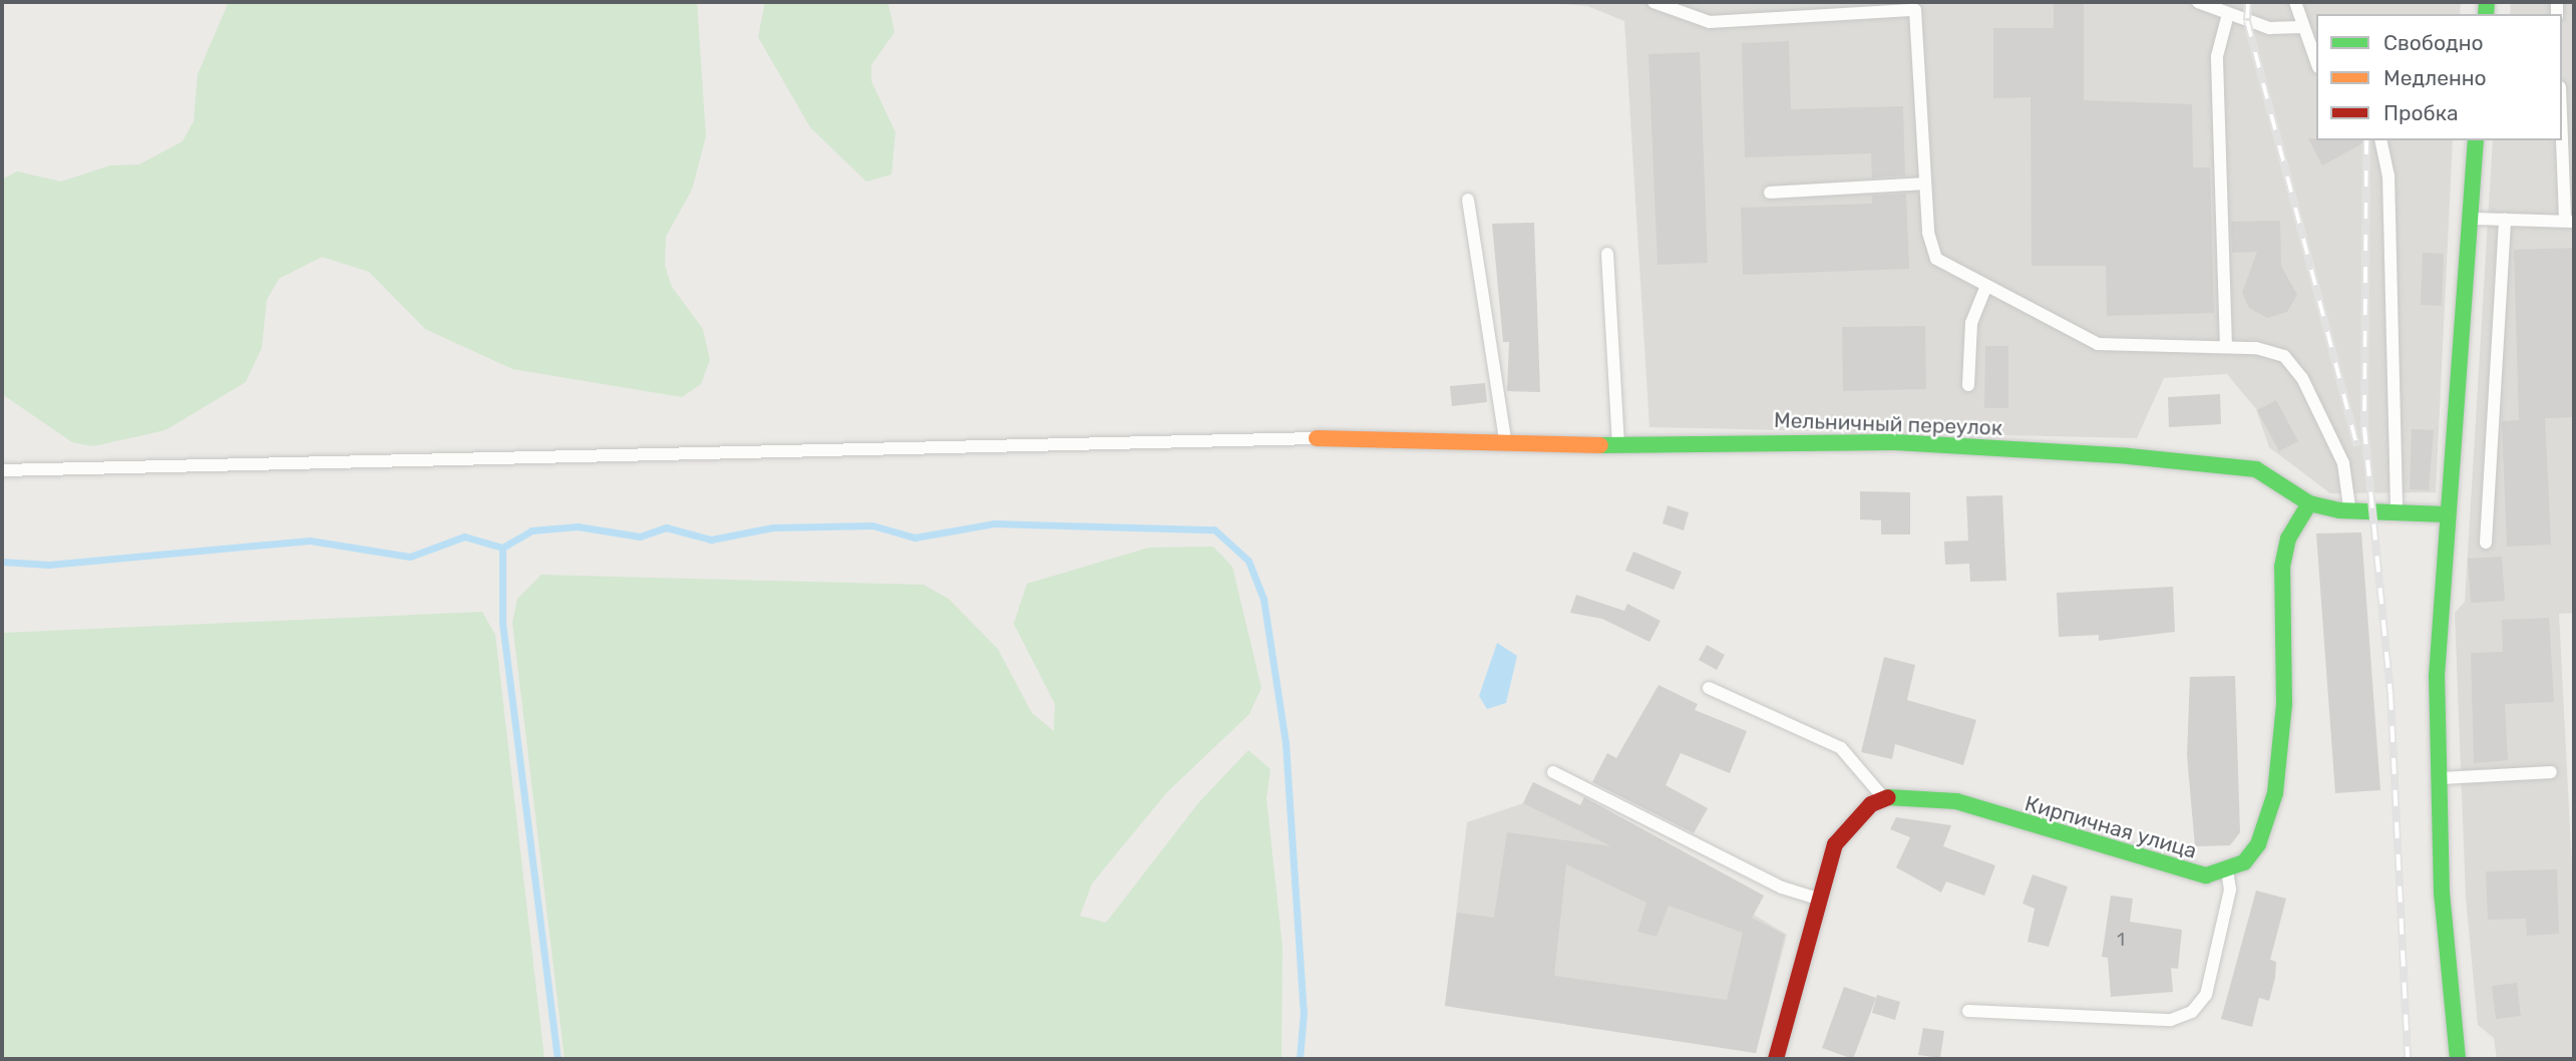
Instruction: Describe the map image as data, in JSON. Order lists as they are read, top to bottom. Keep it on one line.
{"streets":{"street":["Мельничный переулок","Кирпичная улица"]},"house_numbers":["1"],"legend":["Свободно","Медленно","Пробка"]}
